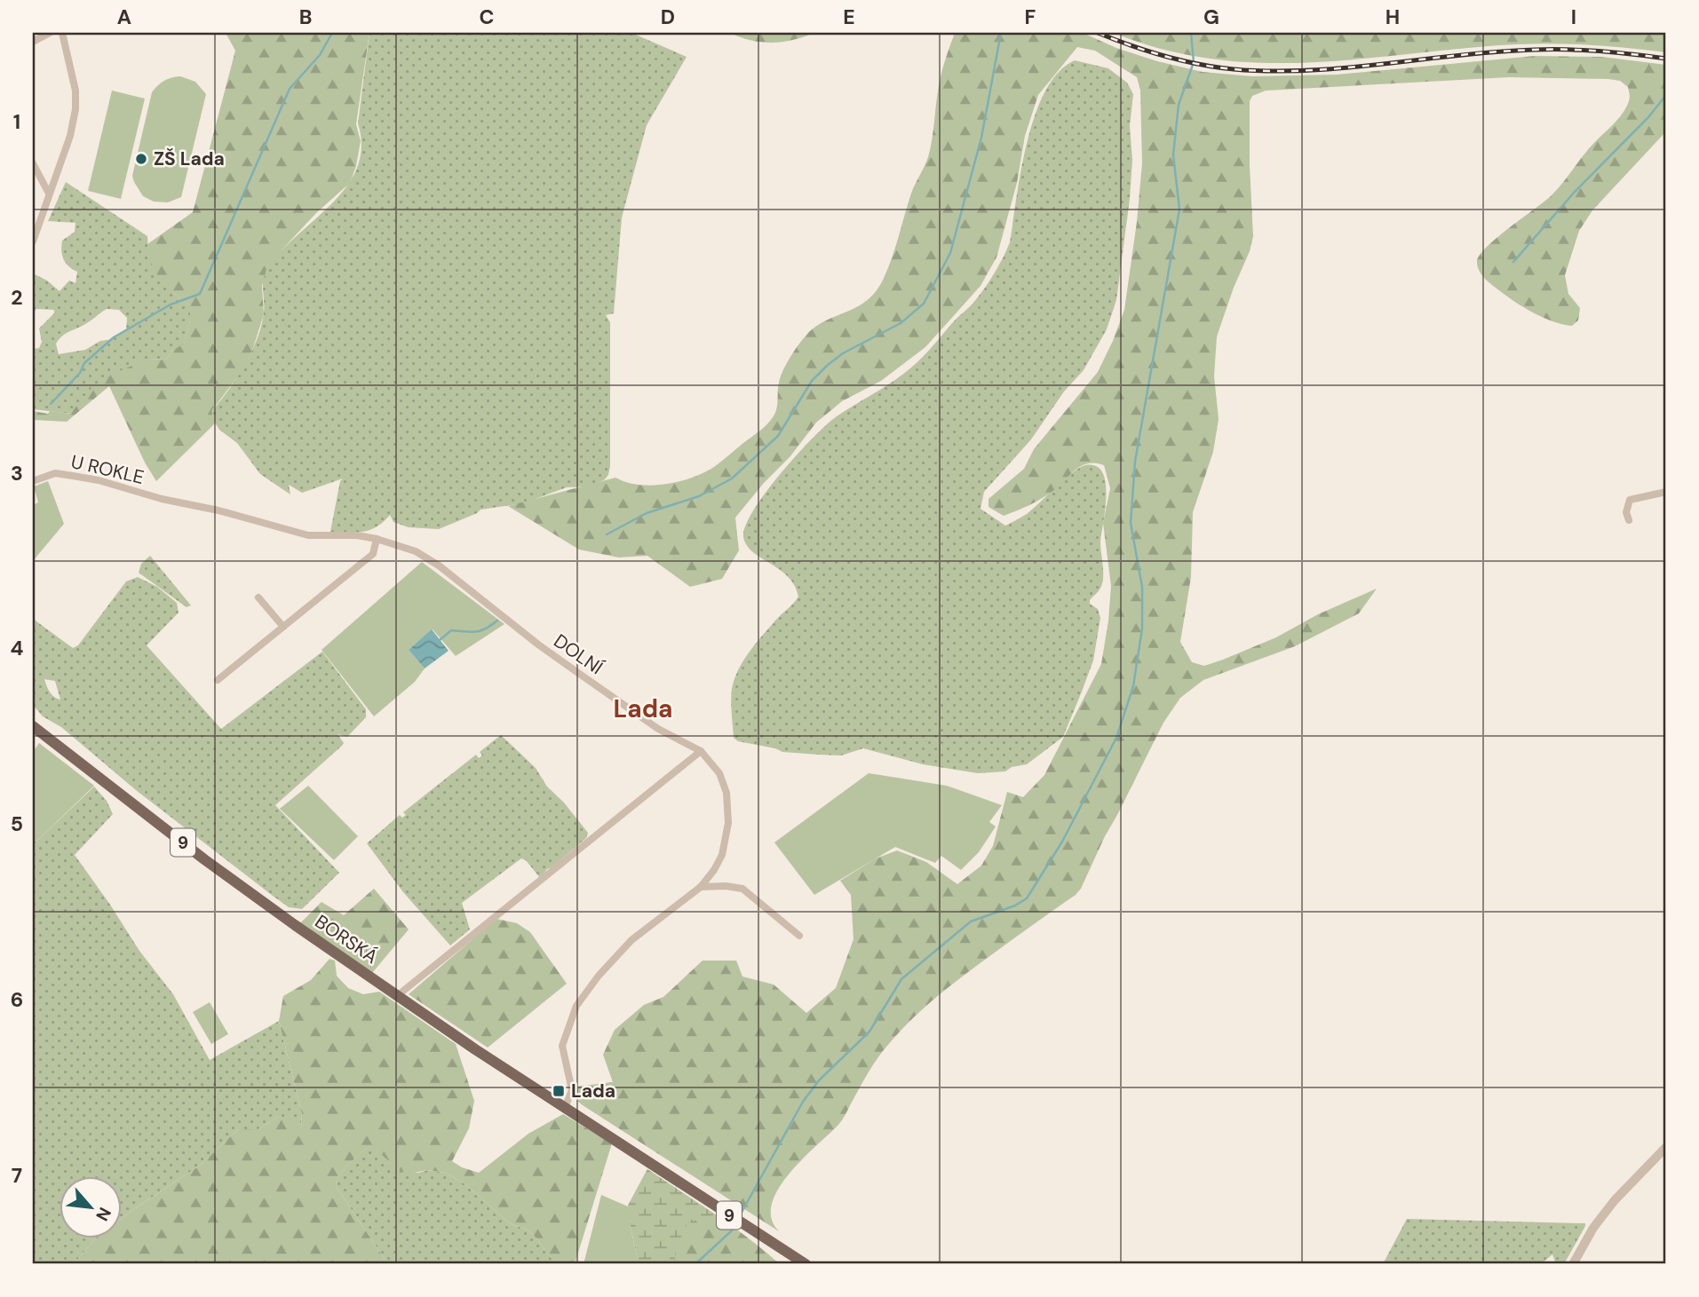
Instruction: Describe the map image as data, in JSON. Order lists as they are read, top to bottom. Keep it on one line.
{"streets":{"main road":["9","BORSKÁ"],"street":["U ROKLE","DOLNÍ"]},"crossings":[["U ROKLE","DOLNÍ"],["DOLNÍ","BORSKÁ"]],"districts":["Lada"],"places":{"other":["ZŠ Lada"],"transit":["Lada"]},"north":"bottom right","grid":{"columns":["A","B","C","D","E","F","G","H","I"],"rows":["1","2","3","4","5","6","7"]}}
